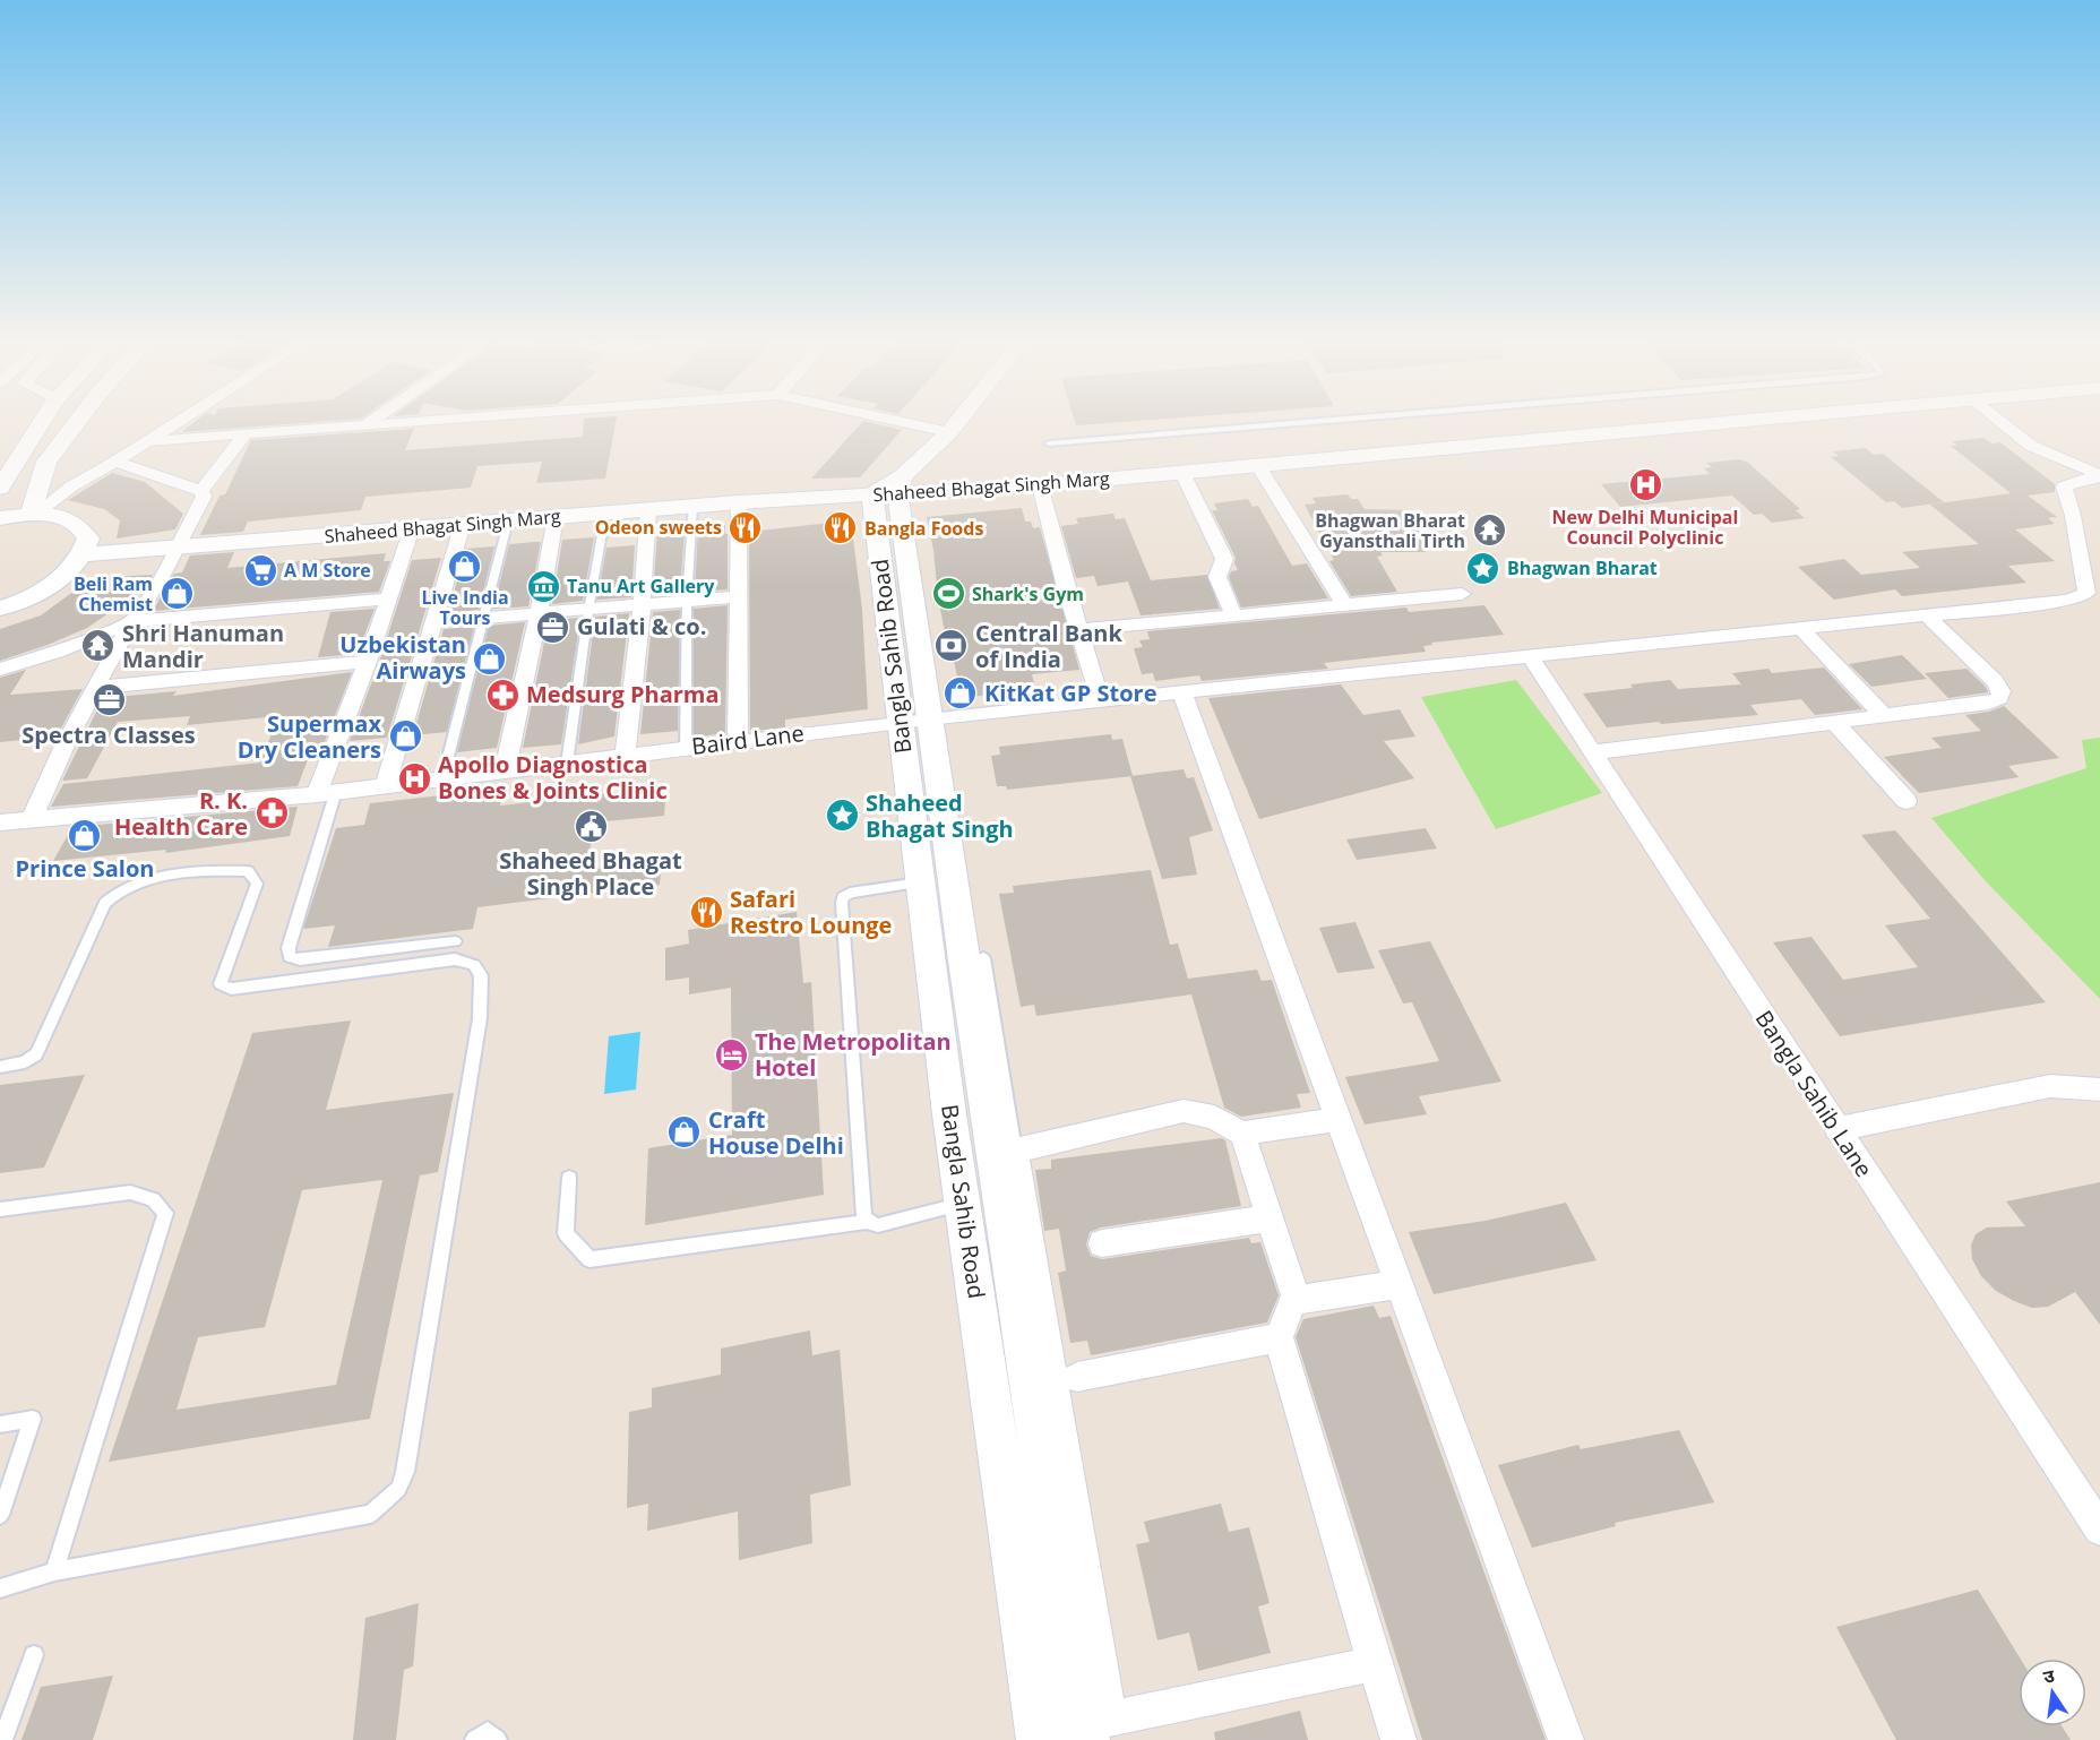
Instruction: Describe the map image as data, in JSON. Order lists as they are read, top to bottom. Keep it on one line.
{"streets":{"street":["Shaheed Bhagat Singh Marg","Bangla Sahib Road","Baird Lane","Bangla Sahib Lane"]},"crossings":[["Shaheed Bhagat Singh Marg","Bangla Sahib Road"],["Bangla Sahib Road","Baird Lane"],["Baird Lane","Bangla Sahib Lane"]],"places":{"hospital":["New Delhi Municipal Council Polyclinic","Apollo Diagnostica Bones & Joints Clinic"],"restaurant":["Odeon sweets","Bangla Foods","Safari Restro Lounge"],"temple":["Bhagwan Bharat Gyansthali Tirth","Shri Hanuman Mandir"],"shop":["Live India Tours","Beli Ram Chemist","Uzbekistan Airways","KitKat GP Store","Supermax Dry Cleaners","Prince Salon","Craft House Delhi"],"place":["Bhagwan Bharat","Shaheed Bhagat Singh"],"supermarket":["A M Store"],"museum":["Tanu Art Gallery"],"sports":["Shark's Gym"],"office":["Gulati & co.","Spectra Classes"],"bank":["Central Bank of India"],"pharmacy":["Medsurg Pharma","R. K. Health Care"],"public building":["Shaheed Bhagat Singh Place"],"hotel":["The Metropolitan Hotel"]},"north":"top"}
